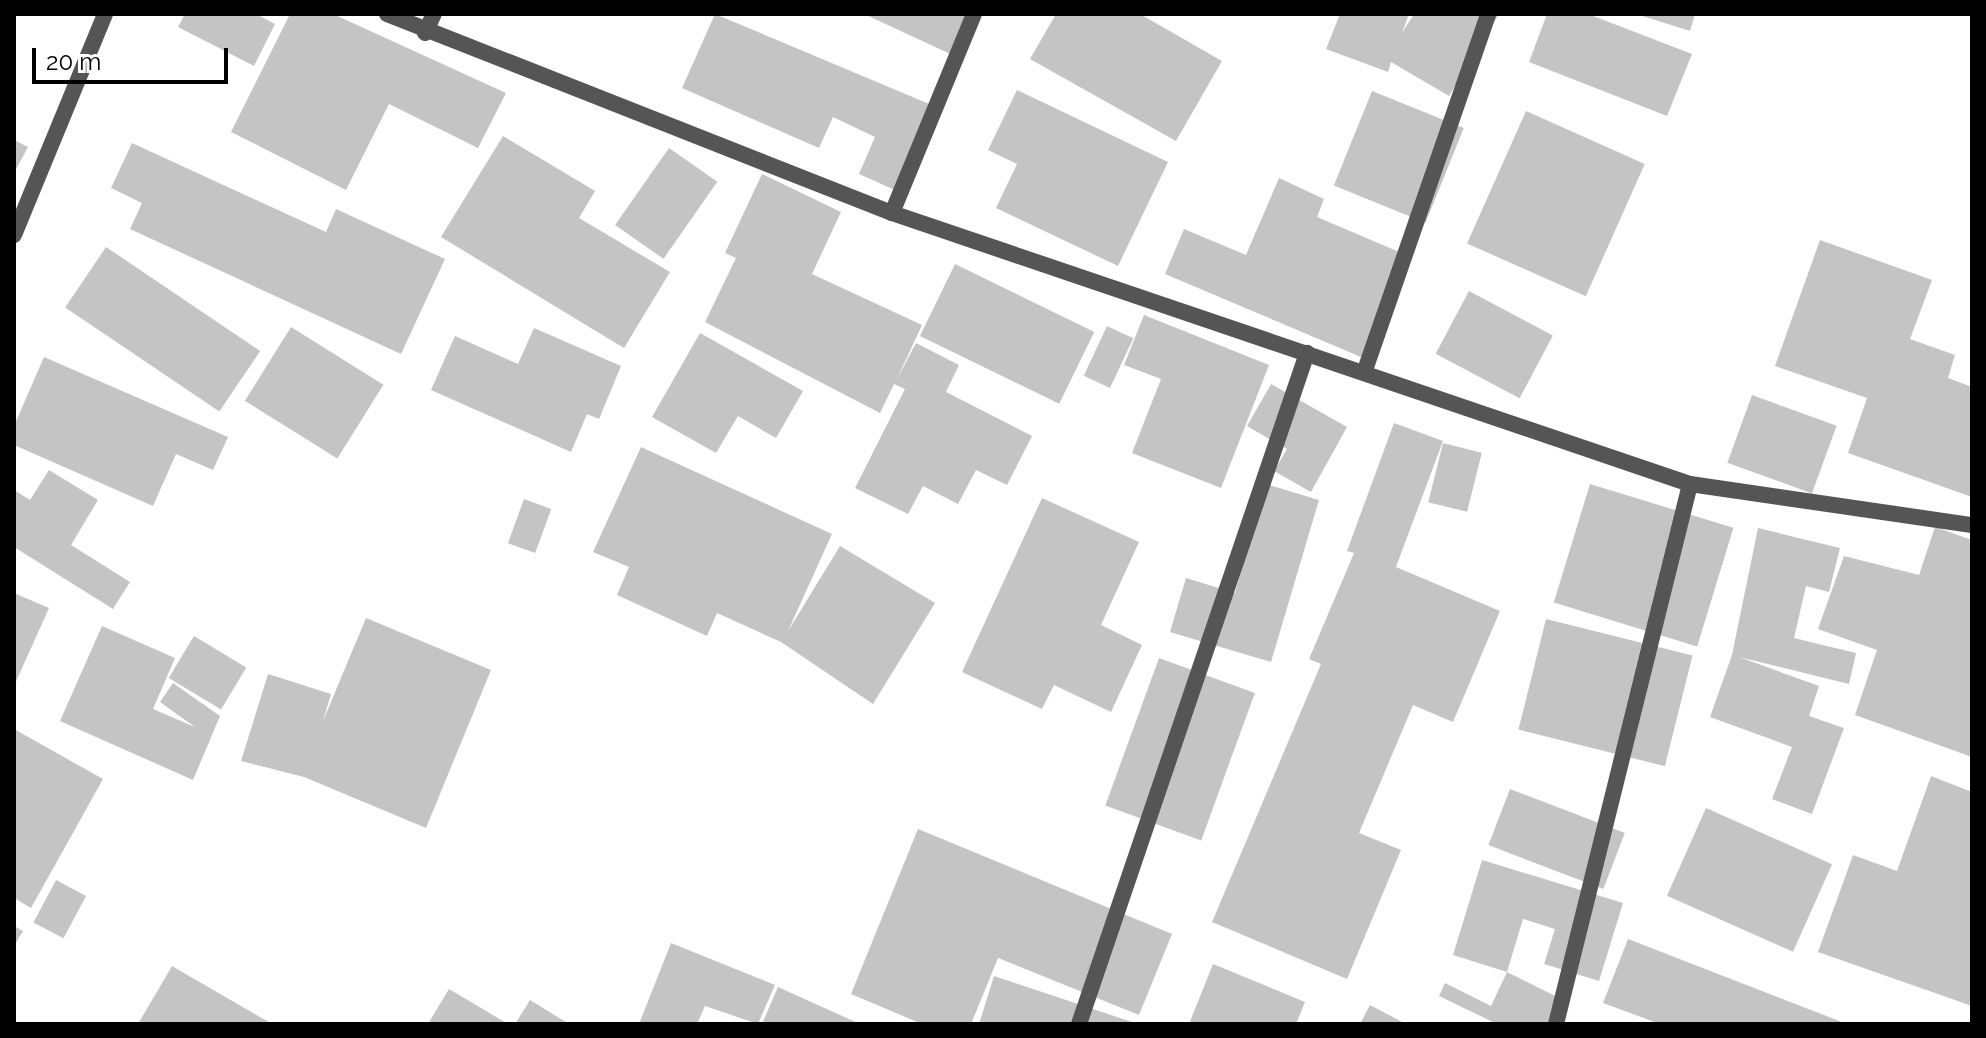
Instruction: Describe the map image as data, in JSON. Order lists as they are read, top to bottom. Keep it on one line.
{"scale_bar":"20 m"}
